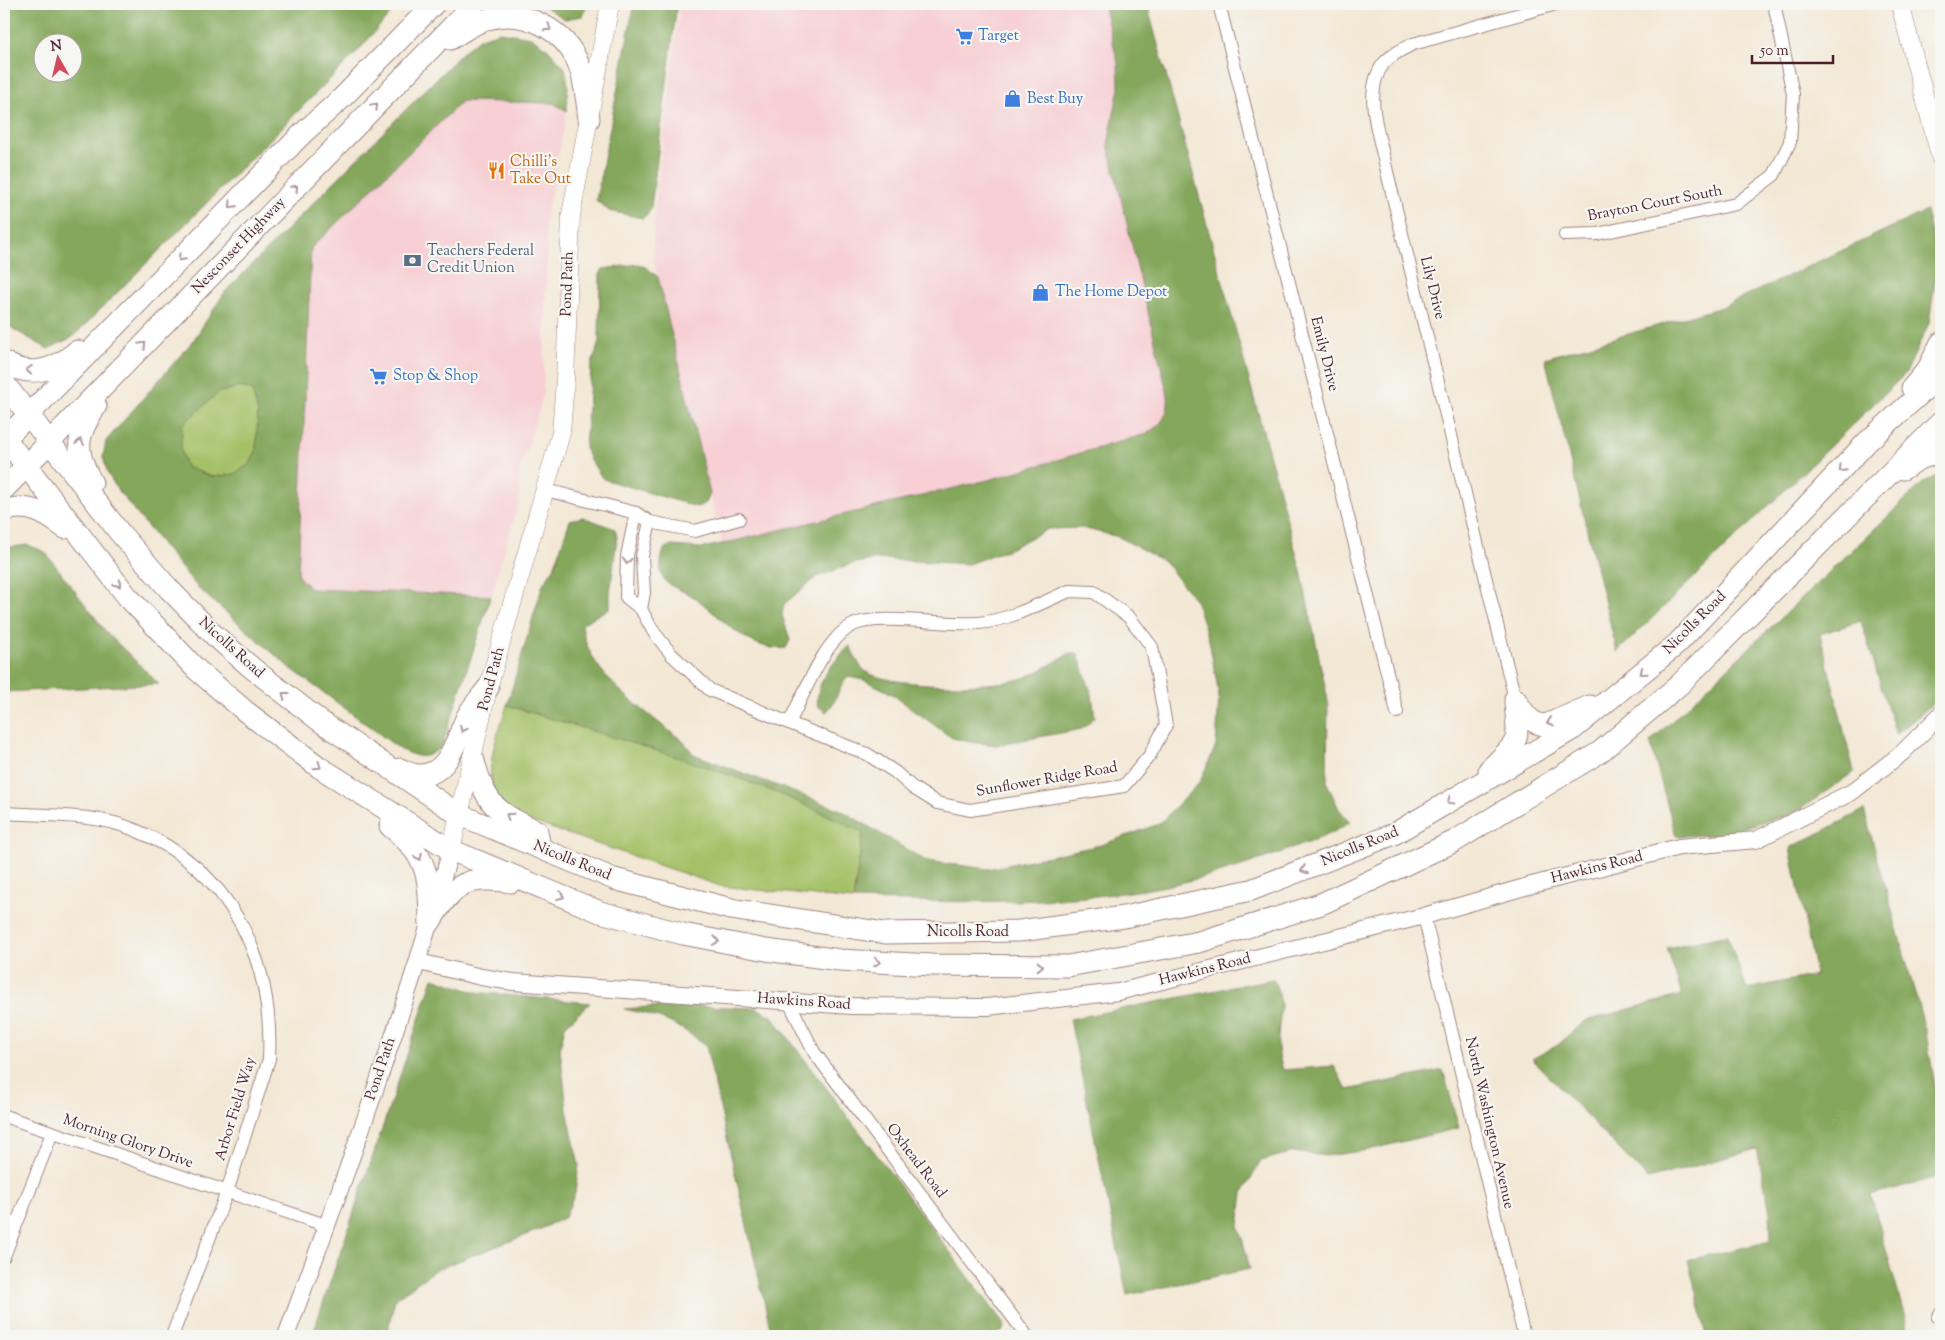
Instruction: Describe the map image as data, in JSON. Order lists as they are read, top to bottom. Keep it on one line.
{"streets":{"highway":["Nesconset Highway","Nicolls Road"],"main road":["Pond Path"],"street":["Brayton Court South","Lily Drive","Emily Drive","Sunflower Ridge Road","Hawkins Road","Arbor Field Way","North Washington Avenue","Morning Glory Drive","Oxhead Road"]},"crossings":[["Nesconset Highway","Nicolls Road"],["Pond Path","Nicolls Road"],["Pond Path","Hawkins Road"],["Pond Path","Morning Glory Drive"],["Hawkins Road","North Washington Avenue"],["Hawkins Road","Oxhead Road"],["Arbor Field Way","Morning Glory Drive"]],"places":{"supermarket":["Target","Stop & Shop"],"shop":["Best Buy","The Home Depot"],"restaurant":["Chilli's Take Out"],"bank":["Teachers Federal Credit Union"]},"scale_bar":"50 m","north":"top"}
